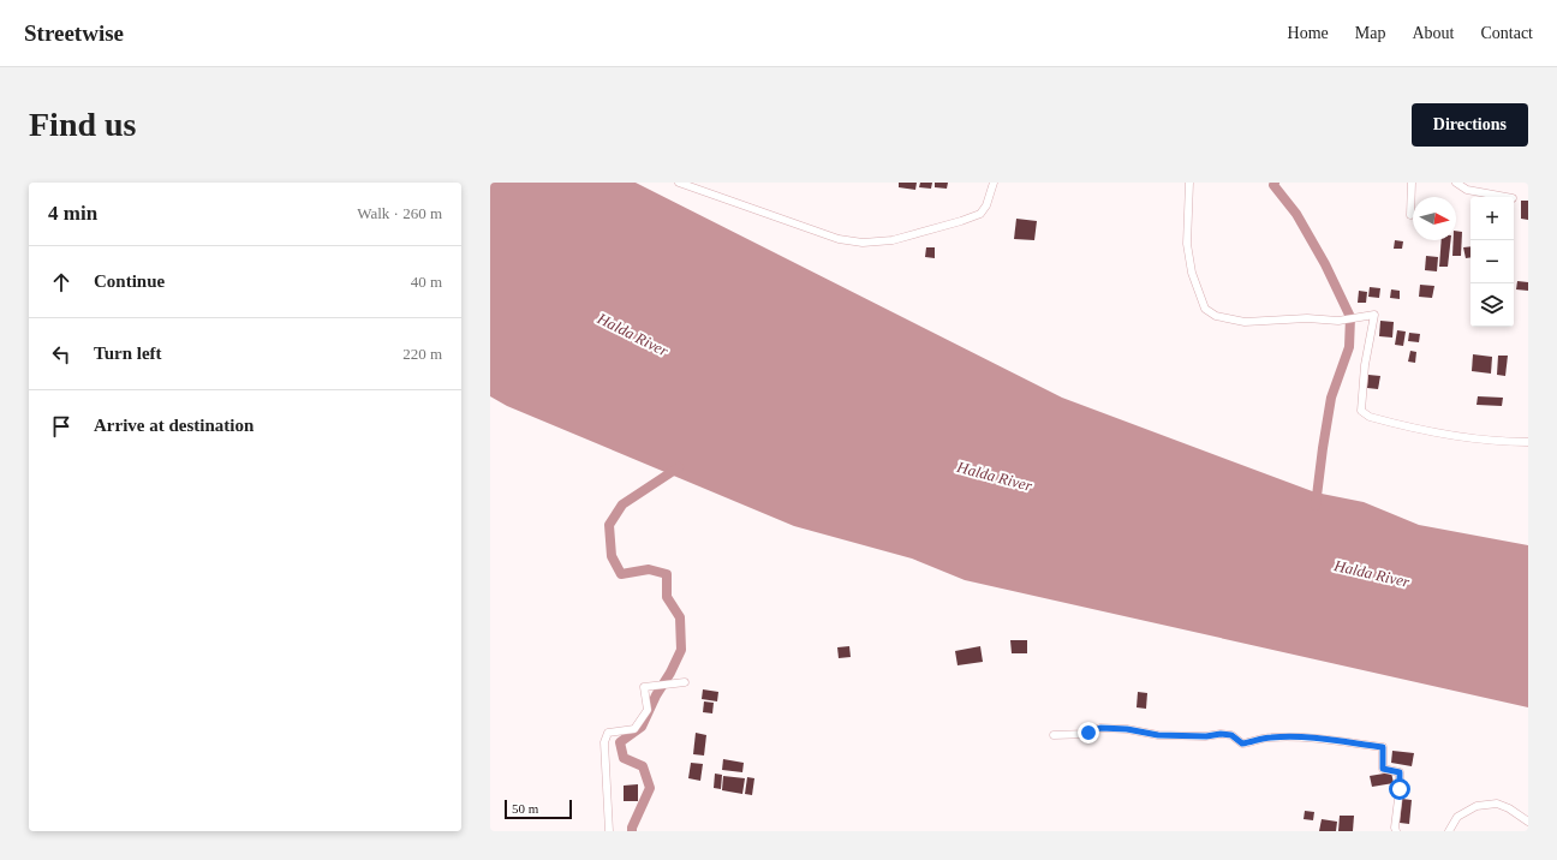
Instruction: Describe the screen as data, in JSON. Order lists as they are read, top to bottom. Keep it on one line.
{"water":["Halda River"],"scale_bar":"50 m","north":"right","page":{"header":"Streetwise","nav":["Home","Map","About","Contact"],"buttons":"Directions","title":"Find us","heading":["4 min","Walk · 260 m"],"map_buttons":["+","−"],"list":[["Continue","40 m"],["Turn left","220 m"],"Arrive at destination"],"scale":"50 m"}}
